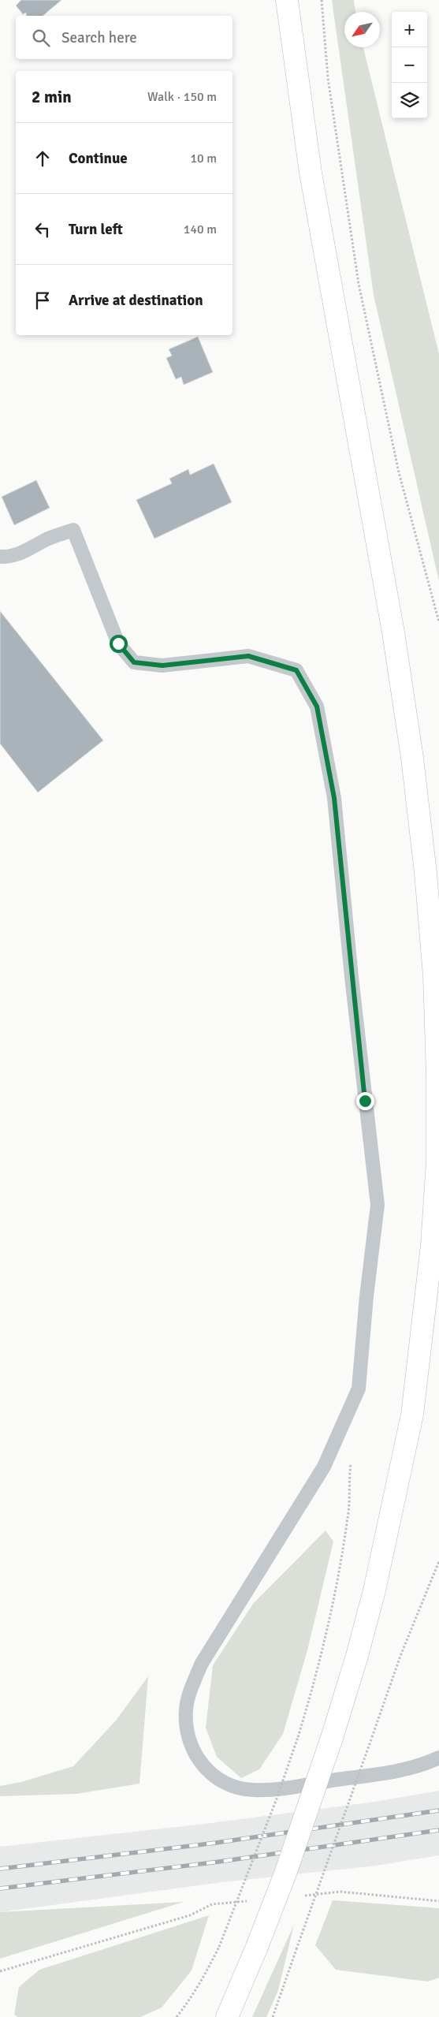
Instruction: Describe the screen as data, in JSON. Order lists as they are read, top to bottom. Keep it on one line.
{"north":"bottom left","page":{"map_buttons":["+","−"],"search":"Search here","heading":["2 min","Walk · 150 m"],"list":[["Continue","10 m"],["Turn left","140 m"],"Arrive at destination"]}}
